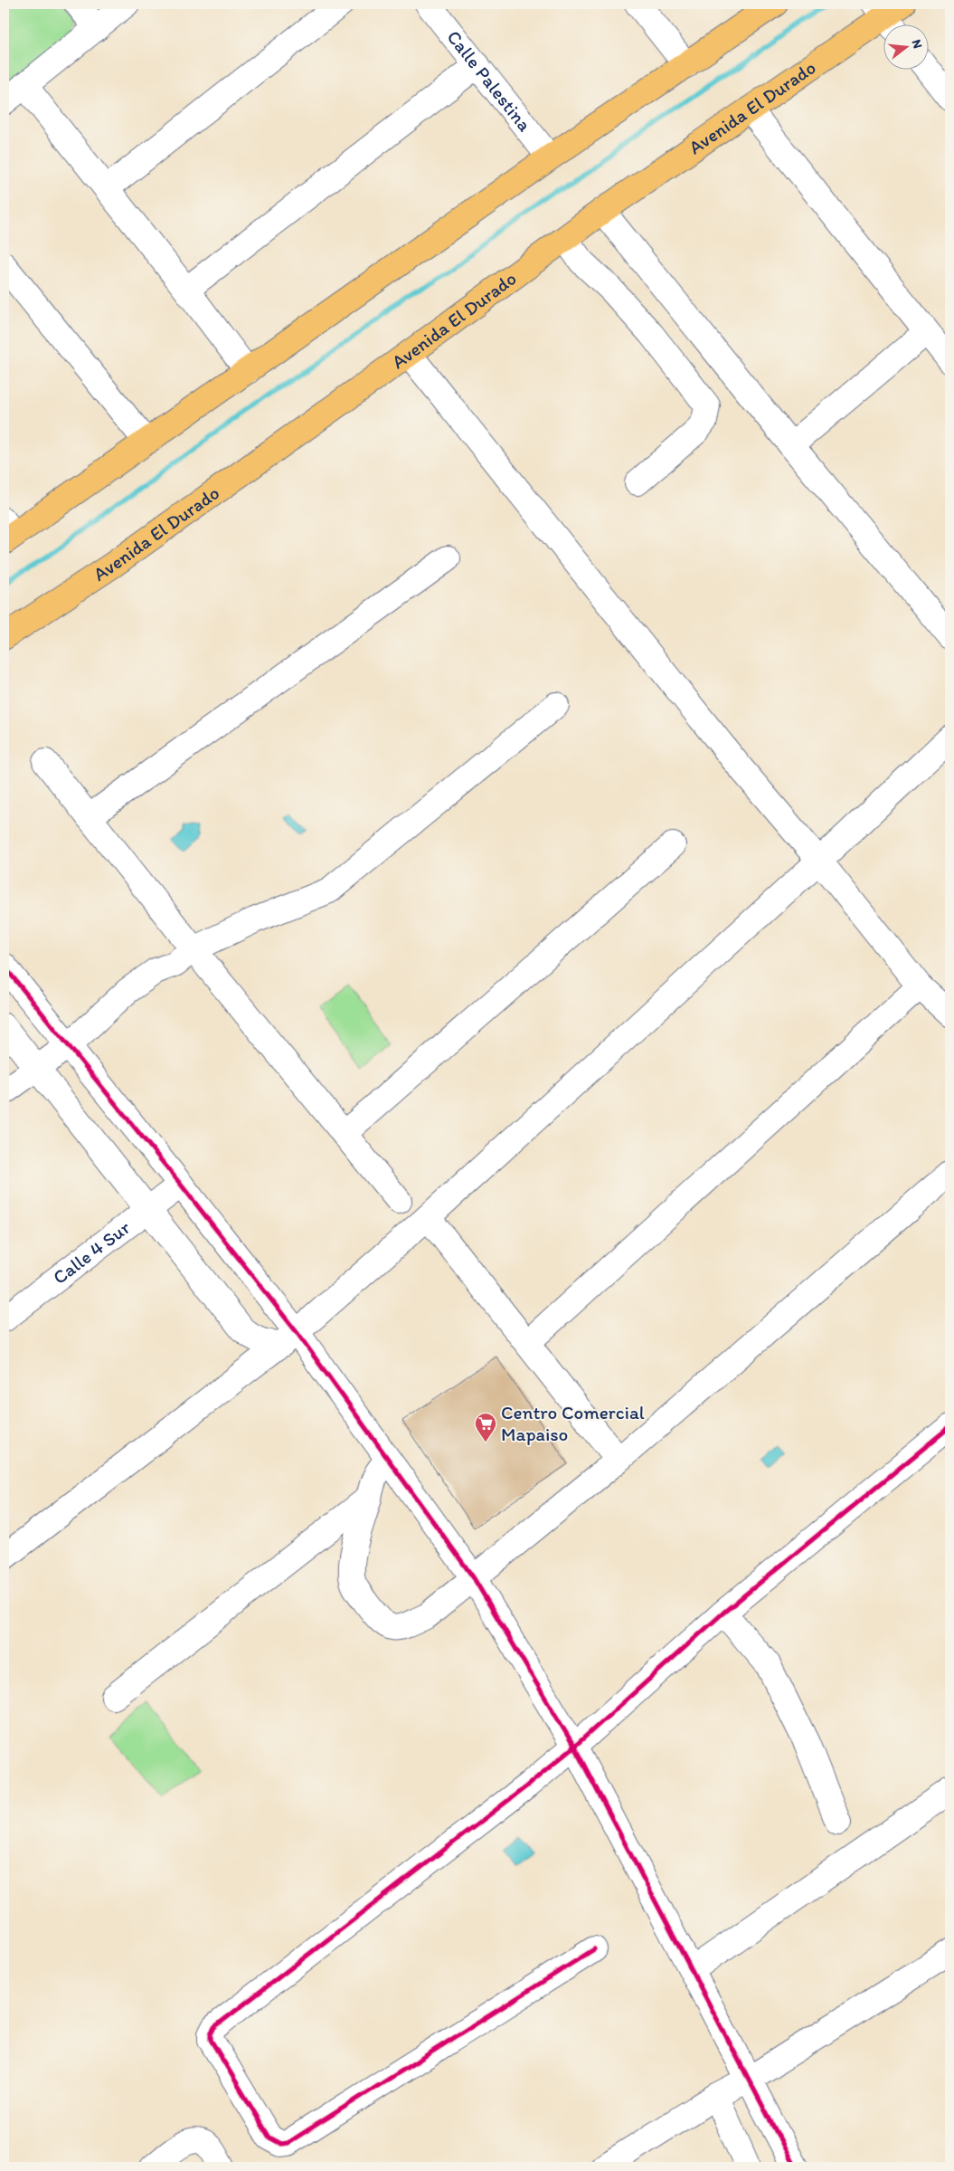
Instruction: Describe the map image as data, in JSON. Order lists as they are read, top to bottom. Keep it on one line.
{"streets":{"main road":["Avenida El Durado"],"street":["Calle Palestina","Calle 4 Sur"]},"places":{"supermarket":["Centro Comercial Mapaiso"]},"north":"right"}
